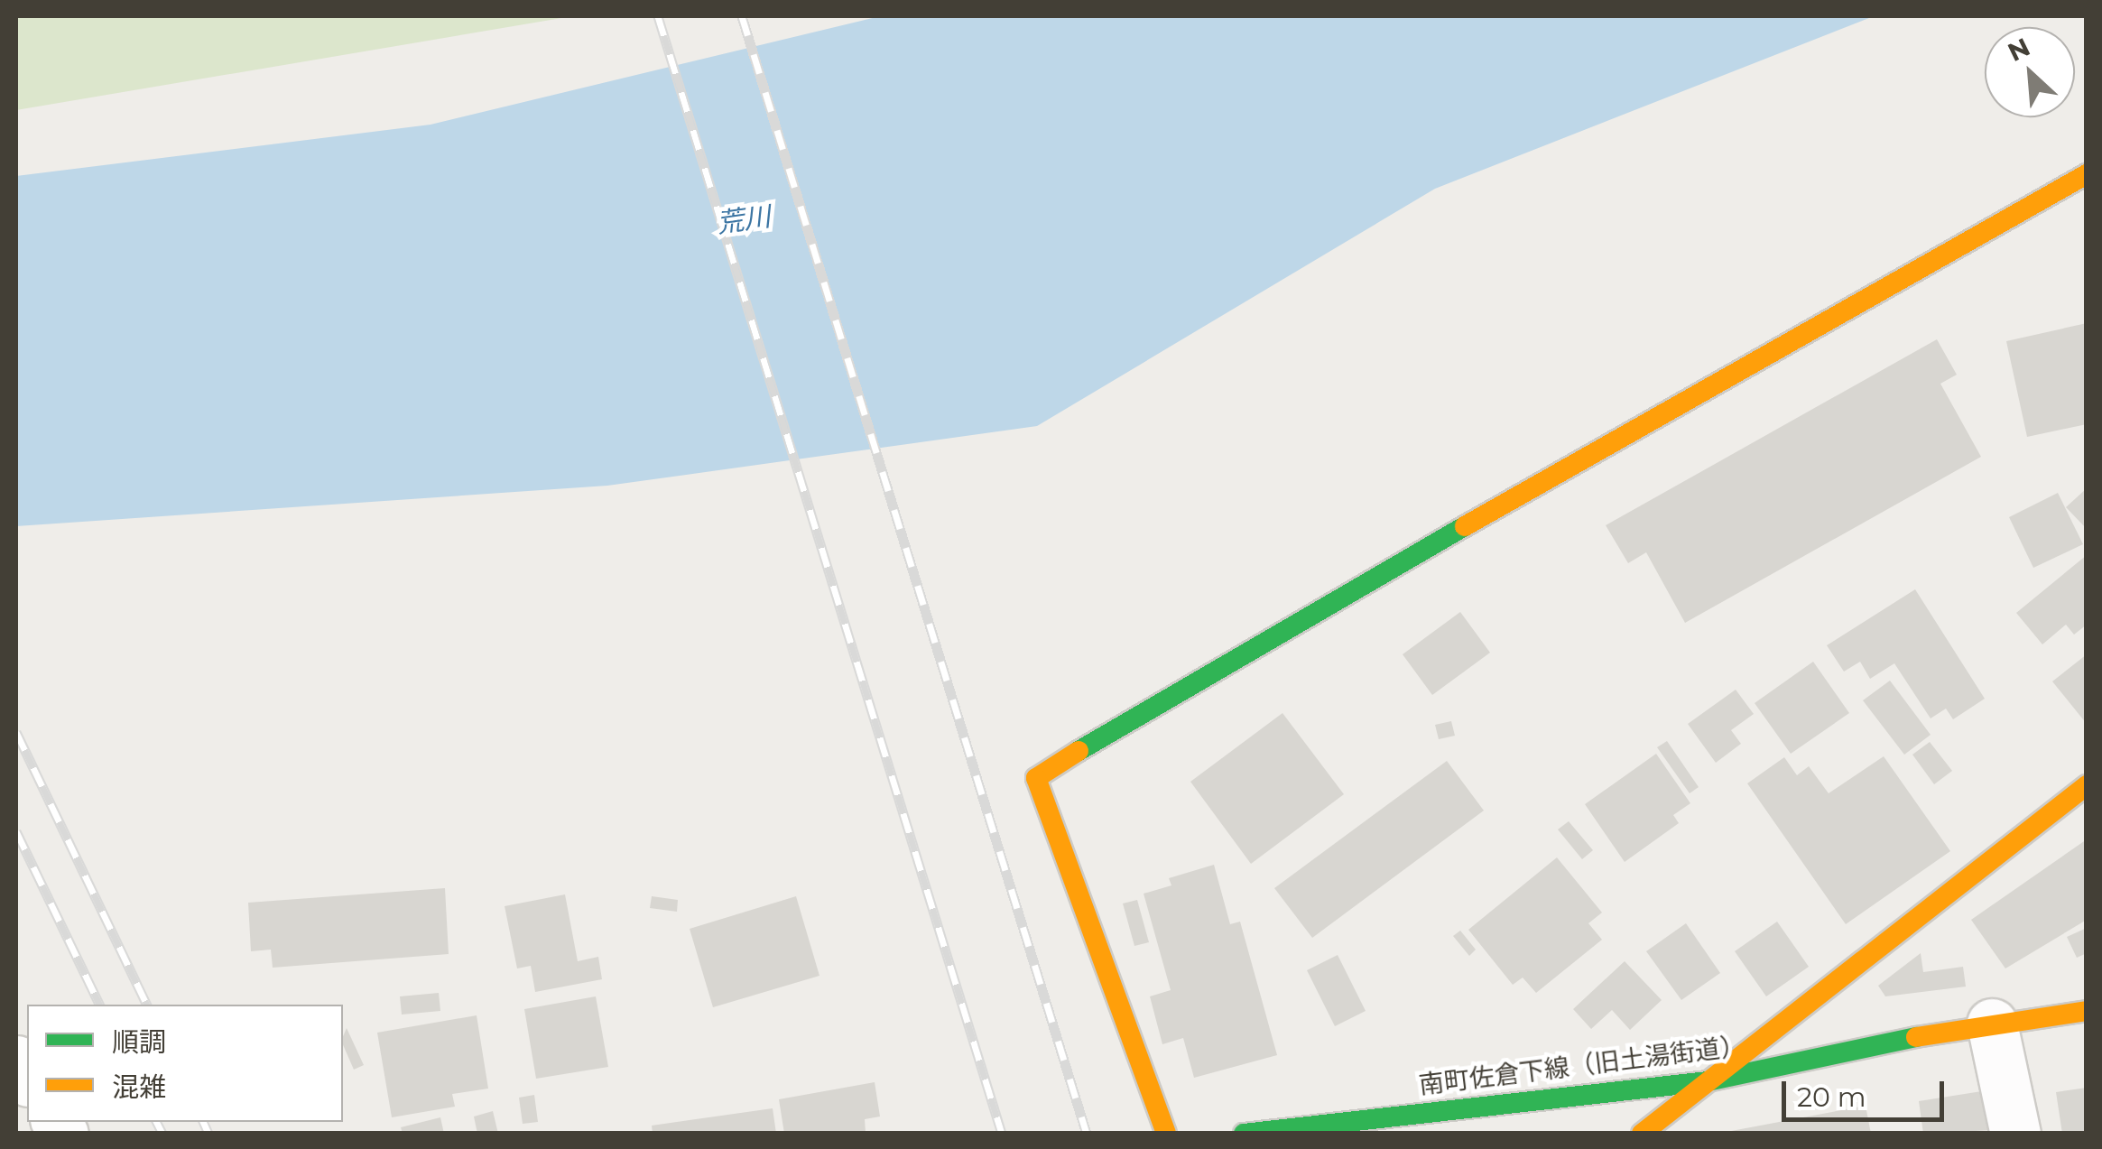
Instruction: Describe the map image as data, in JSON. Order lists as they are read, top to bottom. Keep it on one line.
{"streets":{"street":["南町佐倉下線（旧土湯街道）"]},"water":["荒川"],"legend":["順調","混雑"],"scale_bar":"20 m","north":"top left"}
